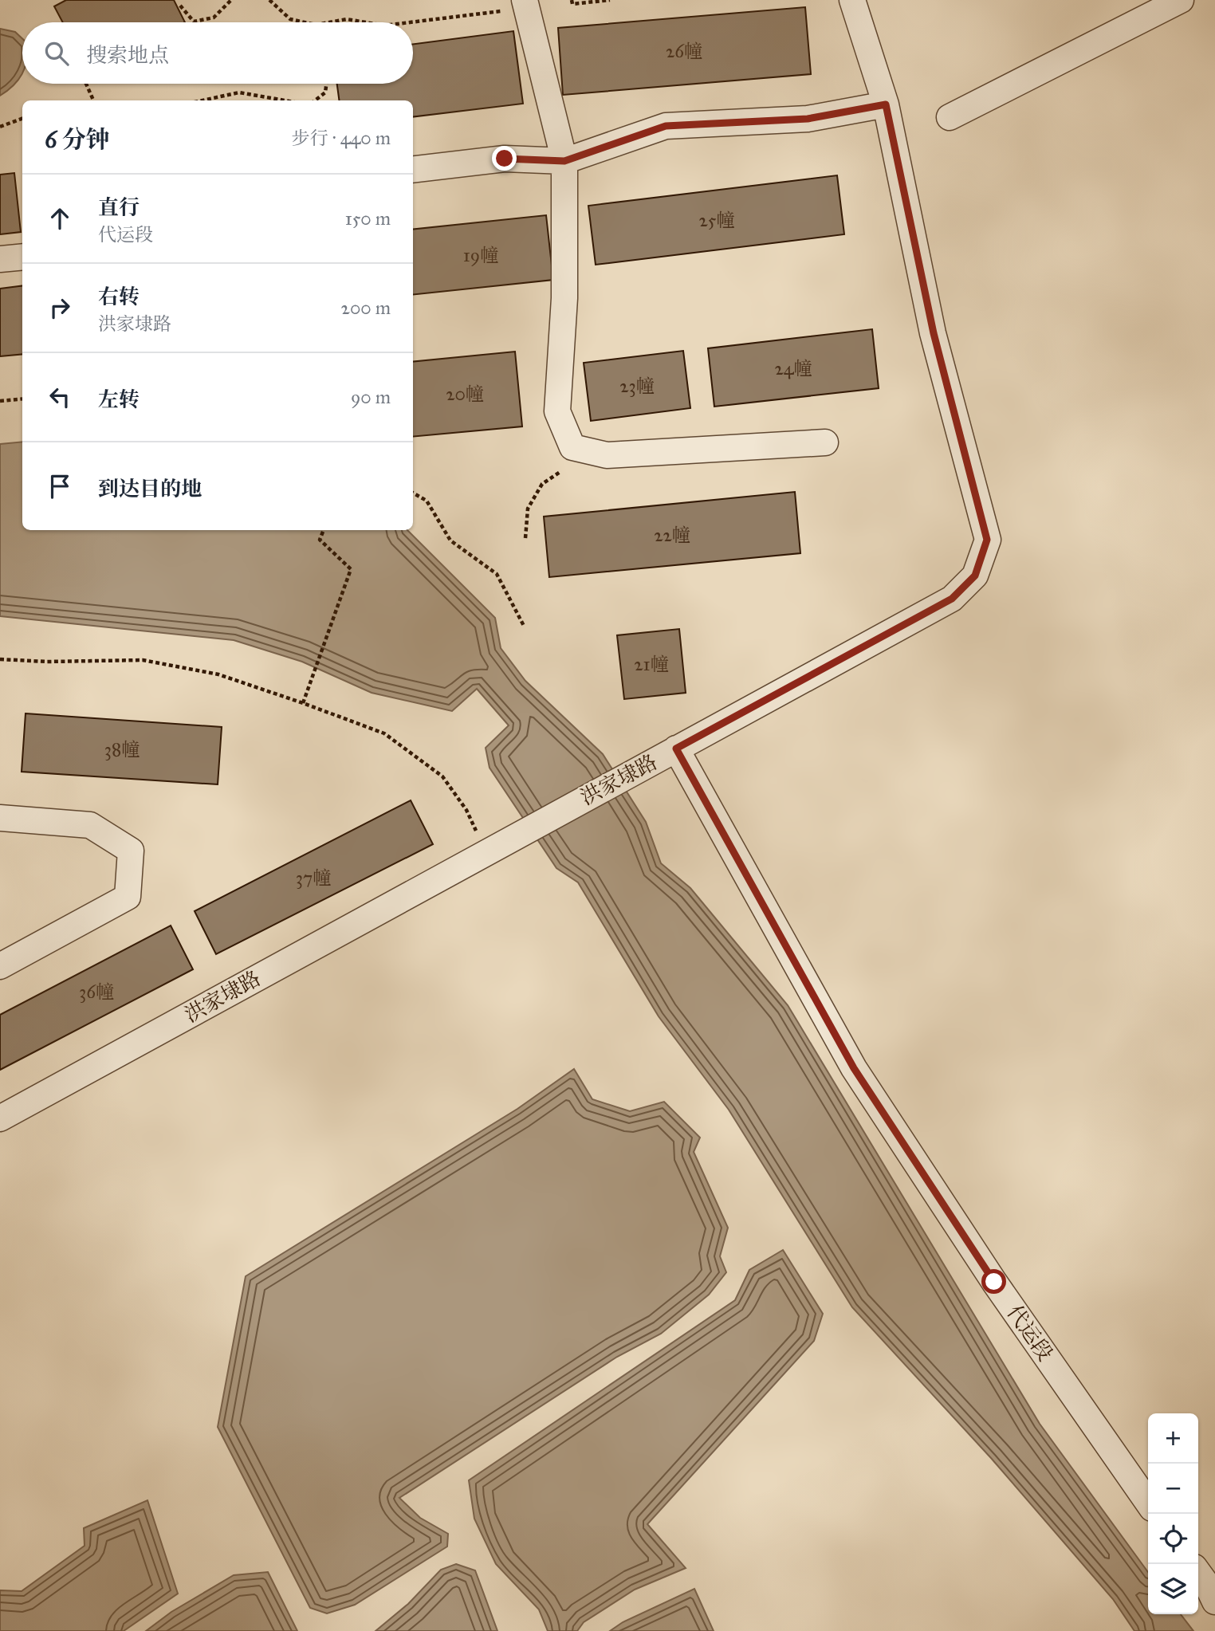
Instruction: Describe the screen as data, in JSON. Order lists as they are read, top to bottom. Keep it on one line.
{"streets":{"street":["洪家埭路","代运段"]},"crossings":[["洪家埭路","代运段"]],"house_numbers":["26幢","25幢","19幢","24幢","23幢","20幢","22幢","21幢","38幢","37幢","36幢"],"page":{"search":"搜索地点","heading":["6 分钟","步行 · 440 m"],"list":[["直行","代运段","150 m"],["右转","洪家埭路","200 m"],["左转","90 m"],"到达目的地"],"map_buttons":["+","−"]}}
